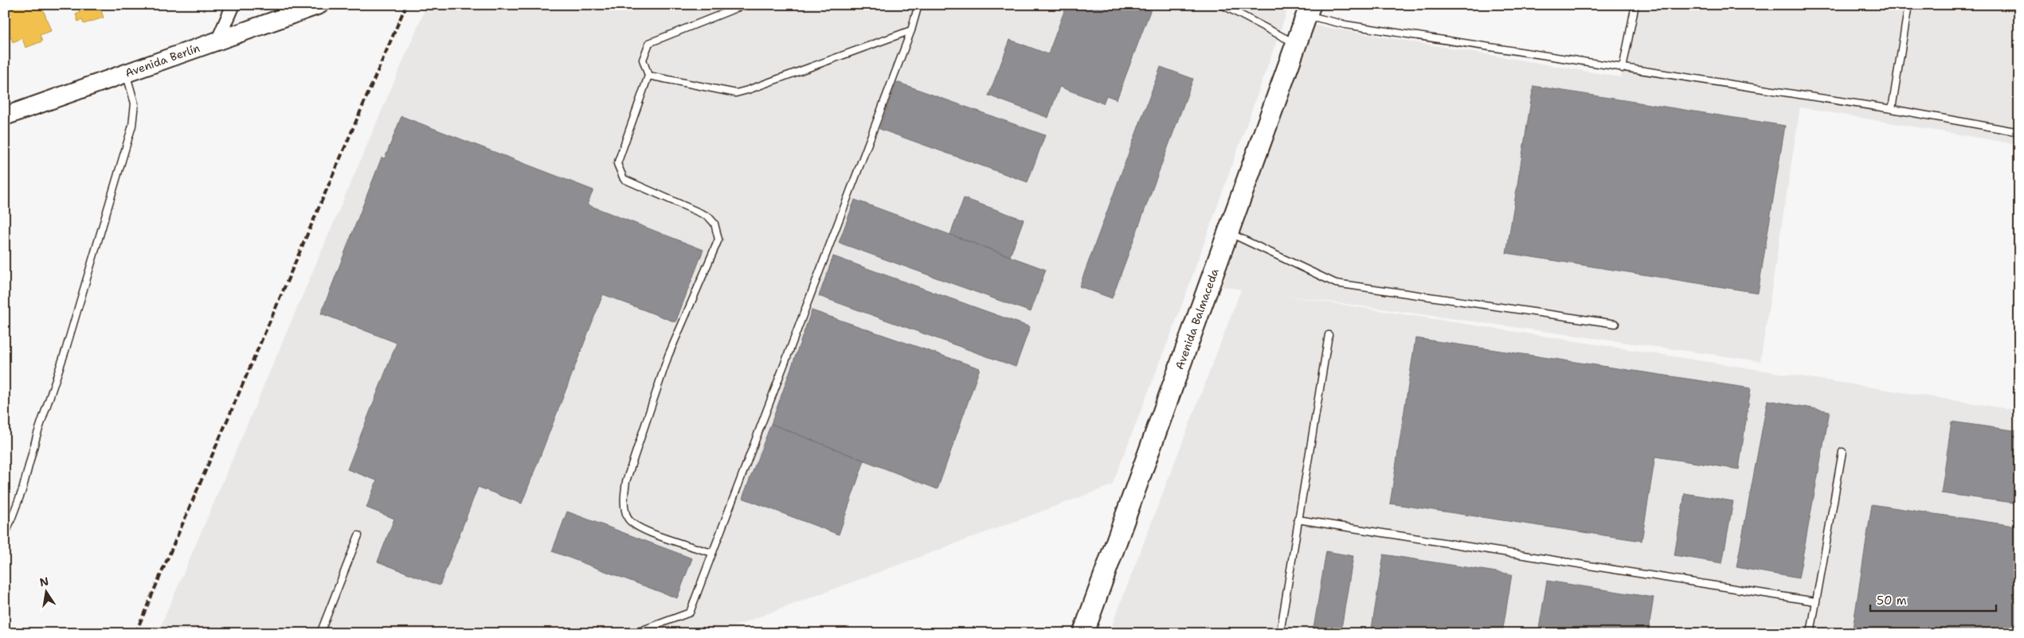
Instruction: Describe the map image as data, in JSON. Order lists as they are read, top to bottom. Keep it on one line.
{"streets":{"main road":["Avenida Balmaceda"],"street":["Avenida Berlín"]},"scale_bar":"50 m","north":"top"}
